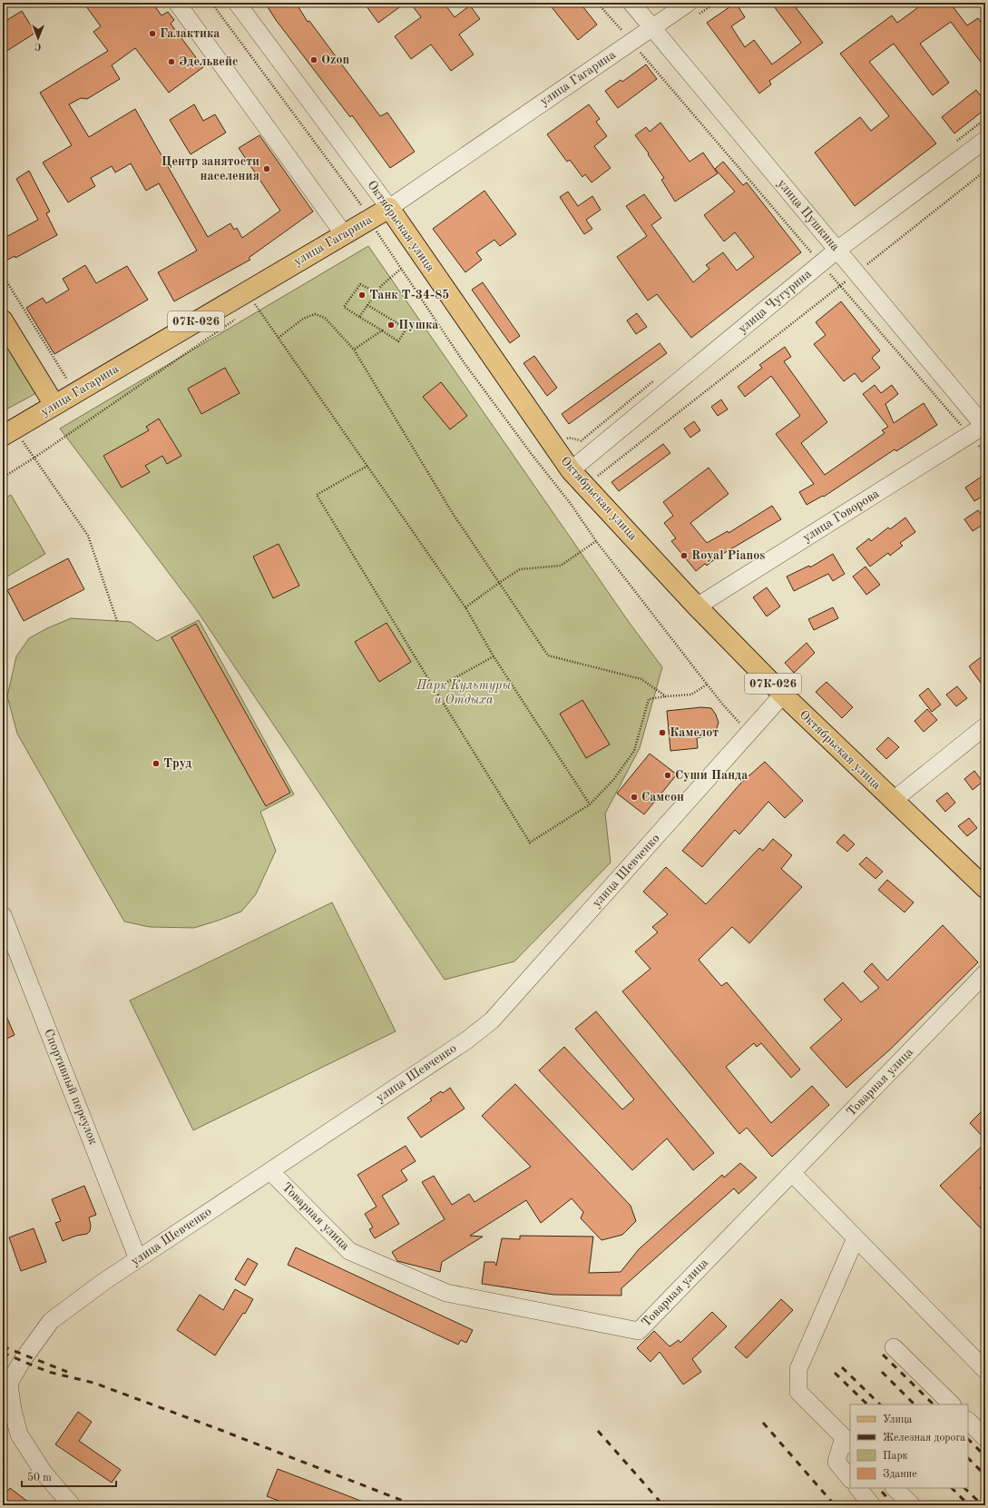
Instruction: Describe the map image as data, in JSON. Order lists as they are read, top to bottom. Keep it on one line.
{"streets":{"main road":["улица Гагарина","Октябрьская улица","07К-026"],"street":["улица Пушкина","улица Чугурина","улица Говорова","улица Шевченко","Товарная улица","Спортивный переулок"]},"crossings":[["улица Гагарина","улица Пушкина"],["улица Гагарина","Октябрьская улица"],["улица Пушкина","улица Чугурина"],["улица Пушкина","улица Говорова"],["Октябрьская улица","улица Чугурина"],["Октябрьская улица","улица Говорова"],["Октябрьская улица","улица Шевченко"],["улица Шевченко","Товарная улица"],["улица Шевченко","Спортивный переулок"]],"parks":["Парк Культуры и Отдыха"],"places":["Галактика","Ozon","Эдельвейс","Центр занятости населения","Танк Т-34-85","Пушка","Royal Pianos","Камелот","Труд","Суши Панда","Самсон"],"legend":["Улица","Железная дорога","Парк","Здание"],"scale_bar":"50 m","north":"bottom"}
